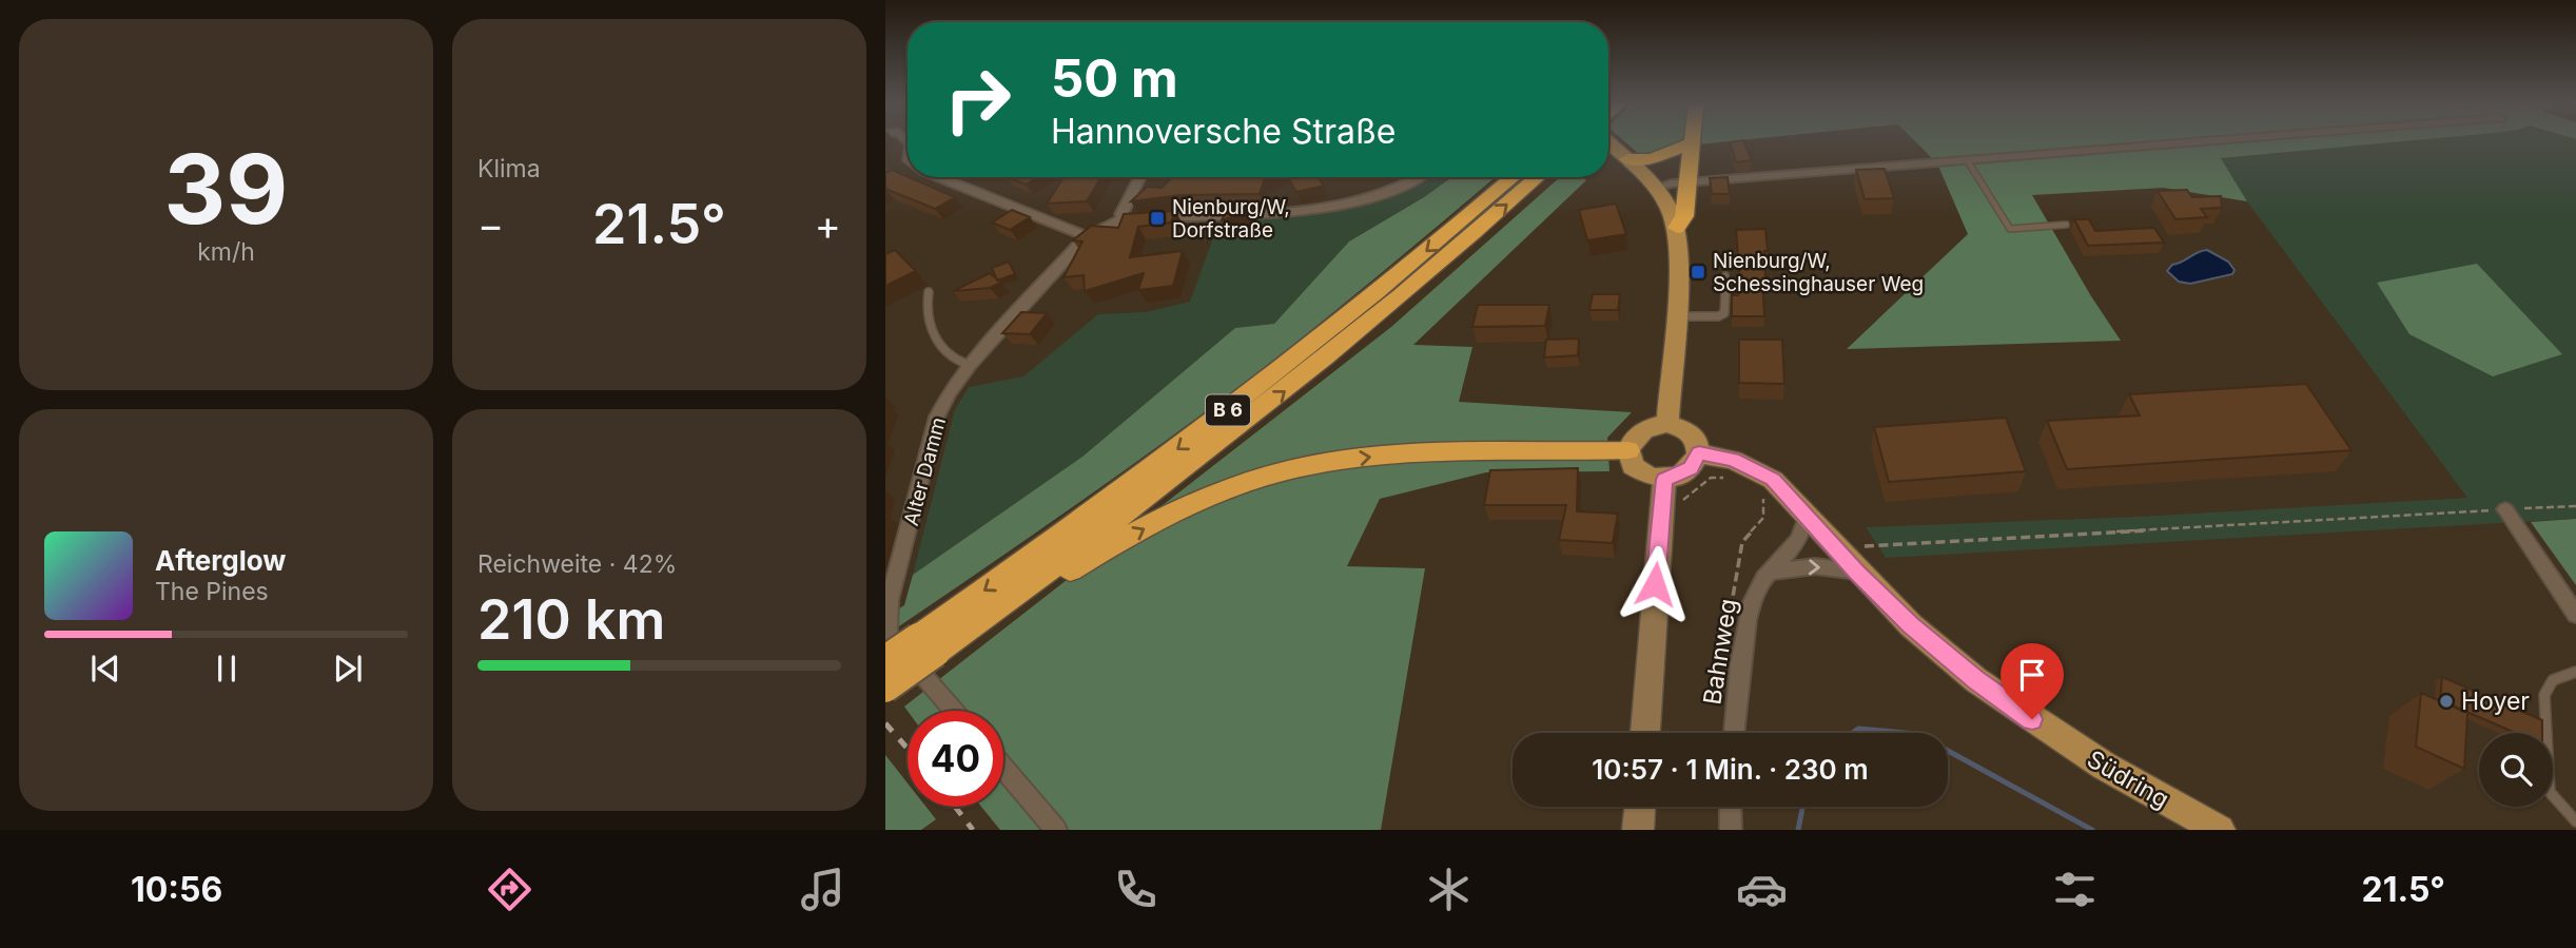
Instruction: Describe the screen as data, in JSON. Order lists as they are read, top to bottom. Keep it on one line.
{"streets":{"highway":["B 6"],"main road":["Südring"],"street":["Alter Damm","Bahnweg"]},"crossings":[["Bahnweg","Südring"]],"places":{"transit":["Nienburg/W, Dorfstraße","Nienburg/W, Schessinghauser Weg"],"other":["Hoyer"]},"page":{"tile":[["39","km/h"],"Klima",["Reichweite · 42%","210 km"]],"turn":["50 m","Hannoversche Straße"],"heat":["−","21.5°","+"],"song":["Afterglow","The Pines"],"limit":"40","trip":"10:57 · 1 Min. · 230 m","tabs":["10:56","21.5°"]}}
